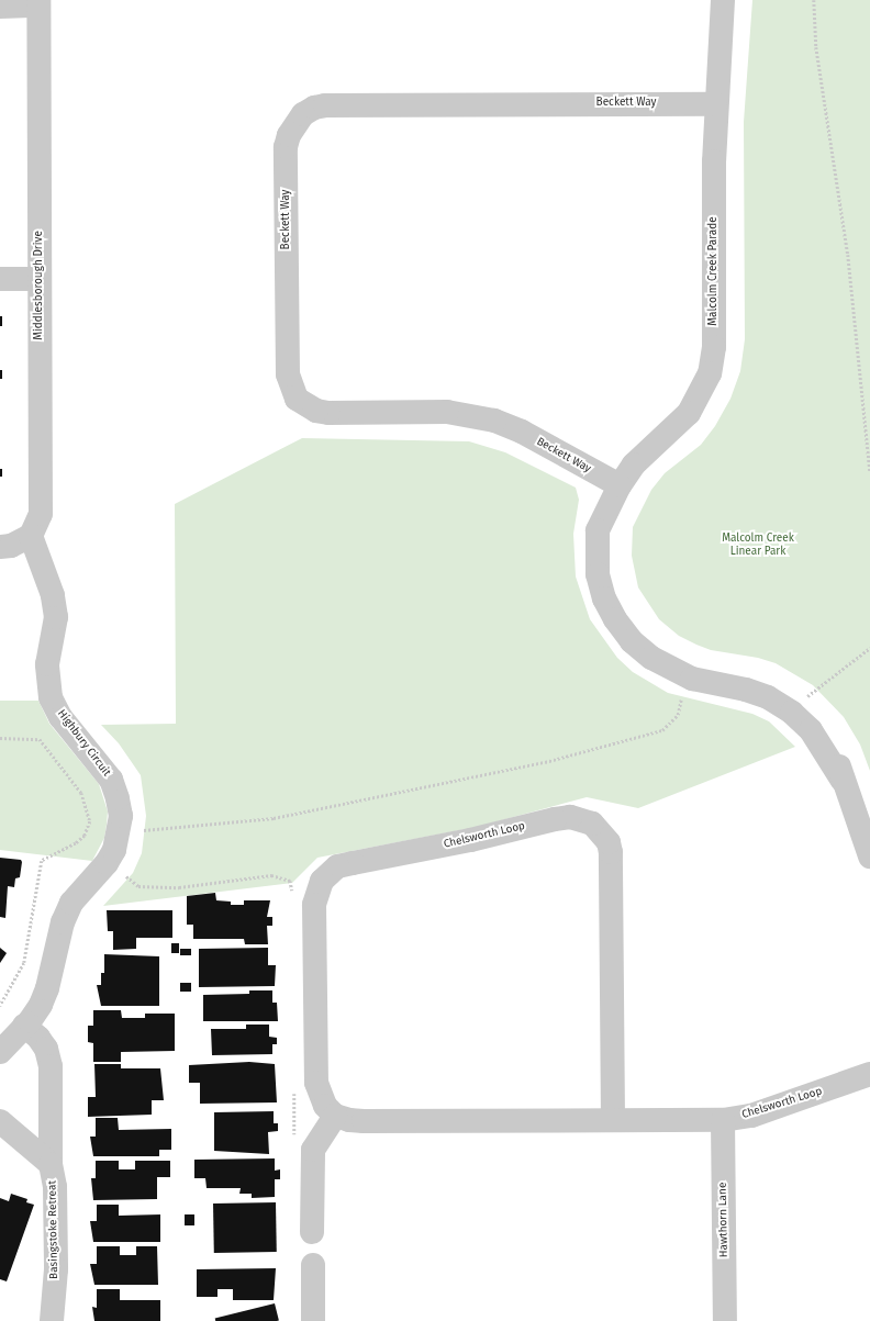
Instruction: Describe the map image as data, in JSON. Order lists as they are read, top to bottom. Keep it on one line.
{"streets":{"street":["Beckett Way","Malcolm Creek Parade","Middlesborough Drive","Highbury Circuit","Chelsworth Loop","Hawthorn Lane","Basingstoke Retreat"]},"crossings":[["Beckett Way","Malcolm Creek Parade"],["Middlesborough Drive","Highbury Circuit"],["Highbury Circuit","Basingstoke Retreat"],["Chelsworth Loop","Hawthorn Lane"]],"parks":["Malcolm Creek Linear Park"]}
